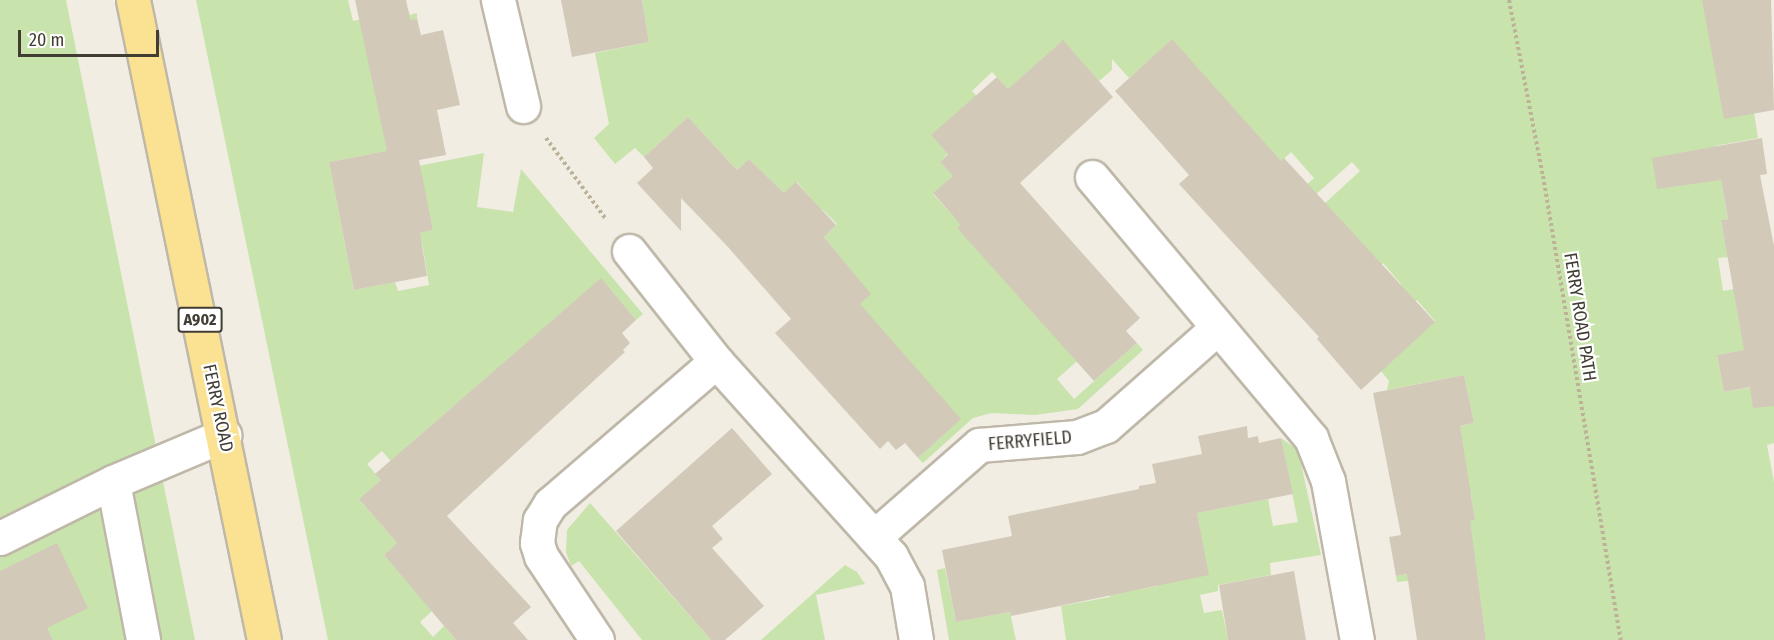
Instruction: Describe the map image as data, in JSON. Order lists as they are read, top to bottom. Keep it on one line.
{"streets":{"main road":["A902","FERRY ROAD"],"street":["FERRYFIELD"],"path":["FERRY ROAD PATH"]},"scale_bar":"20 m"}
